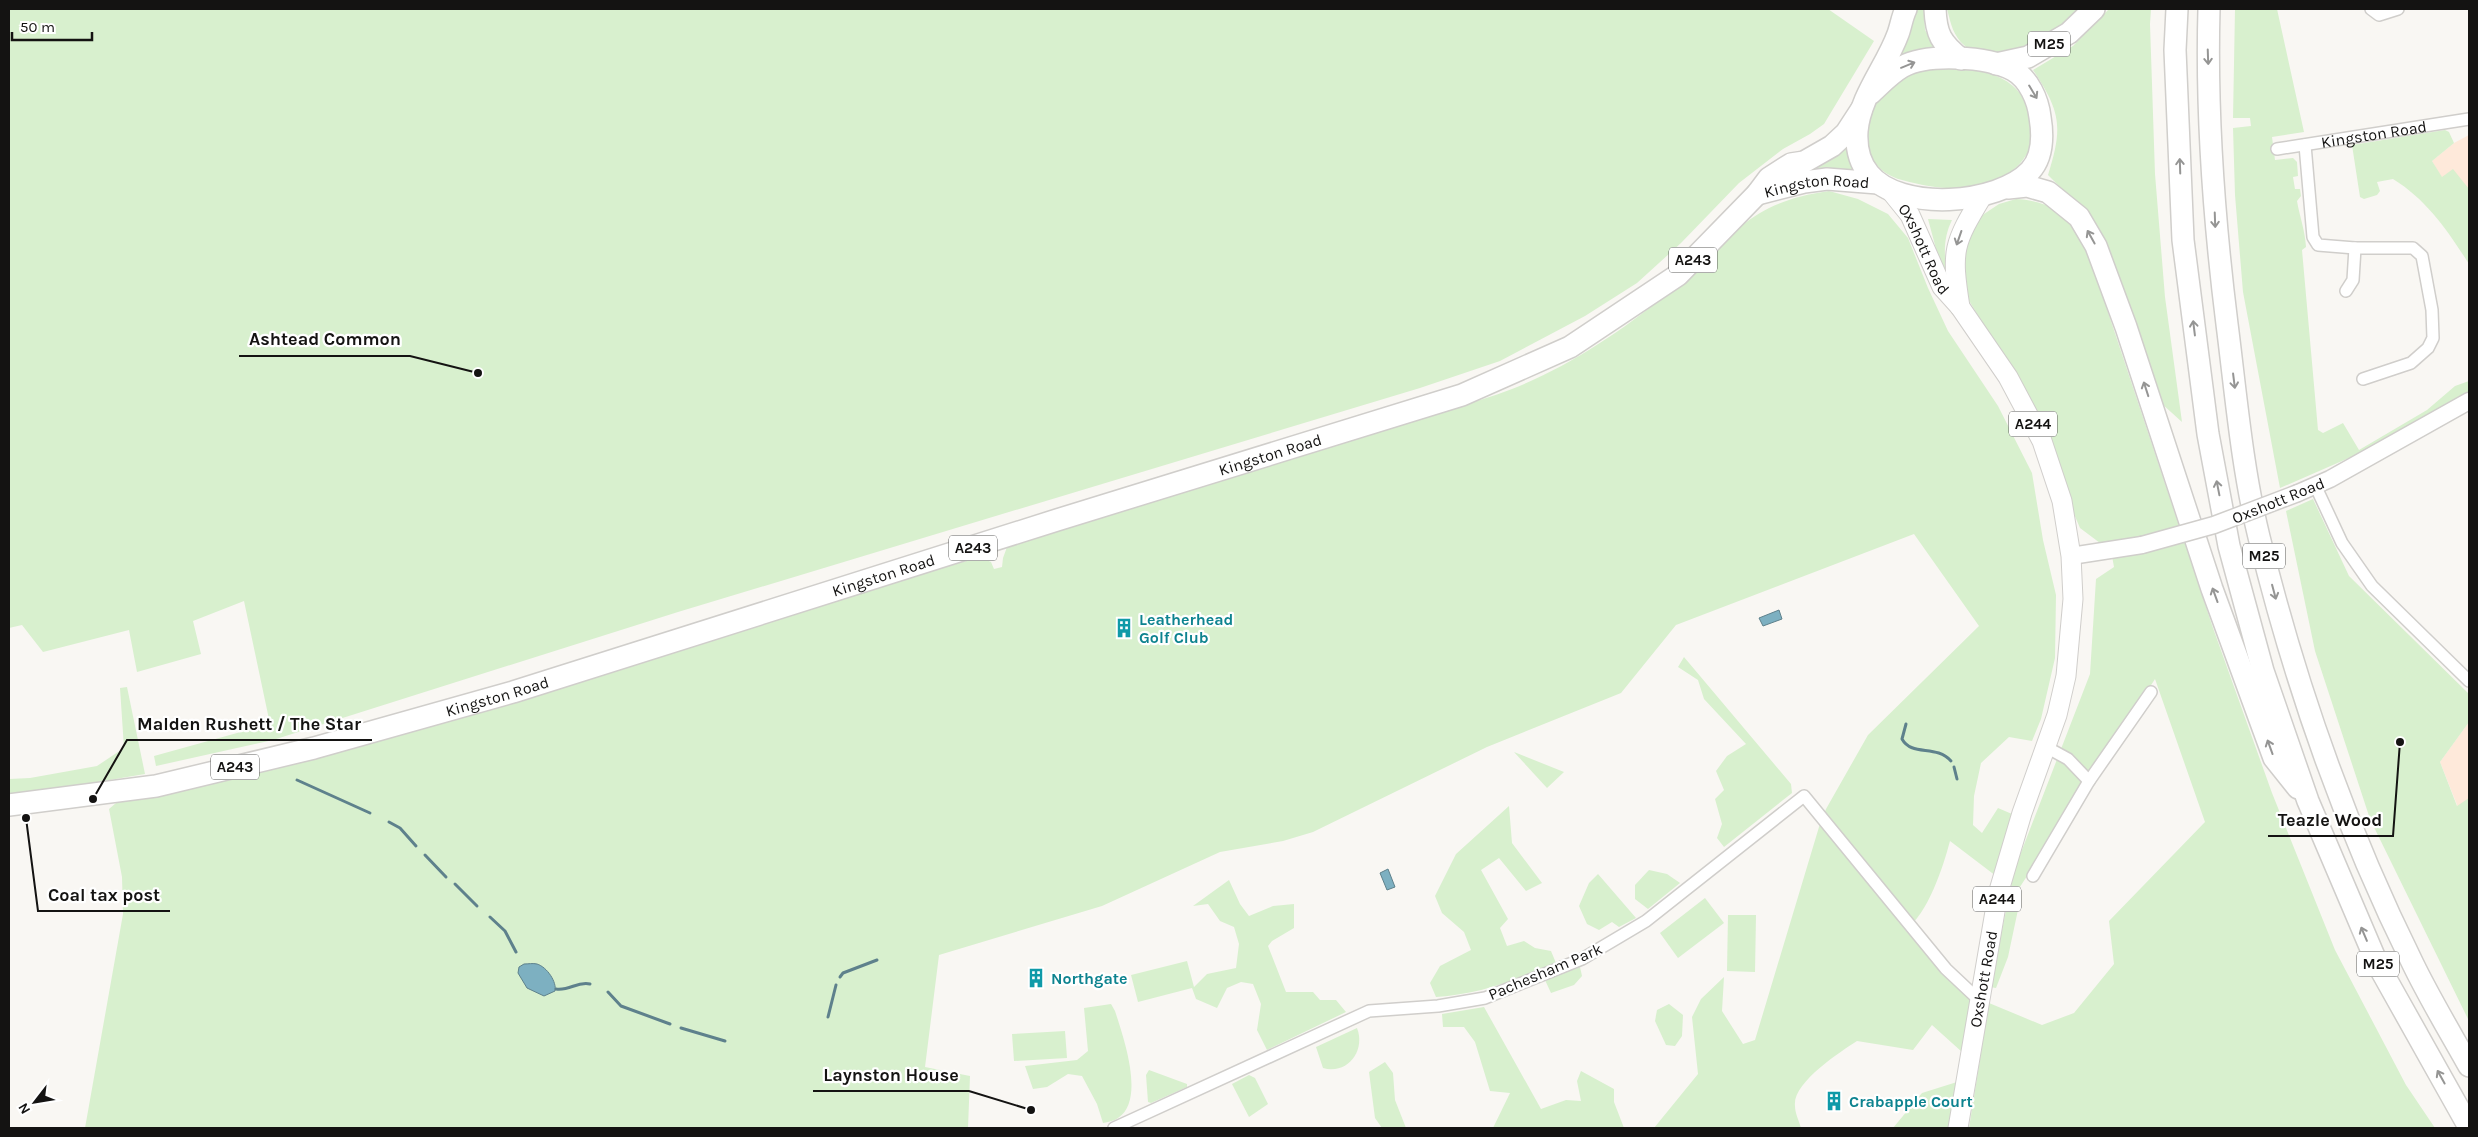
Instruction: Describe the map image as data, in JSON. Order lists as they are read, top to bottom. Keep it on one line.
{"streets":{"highway":["M25","Kingston Road","A243"],"main road":["Oxshott Road","A244"],"street":["Pachesham Park"]},"crossings":[["M25","Kingston Road"],["M25","Oxshott Road"],["M25","A243"],["Kingston Road","Oxshott Road"],["Kingston Road","A243"],["Oxshott Road","A243"],["Oxshott Road","Pachesham Park"]],"places":{"other":["Ashtead Common","Teazle Wood","Malden Rushett / The Star","Coal tax post","Laynston House"],"building":["Leatherhead Golf Club","Northgate","Crabapple Court"]},"scale_bar":"50 m","north":"bottom left"}
